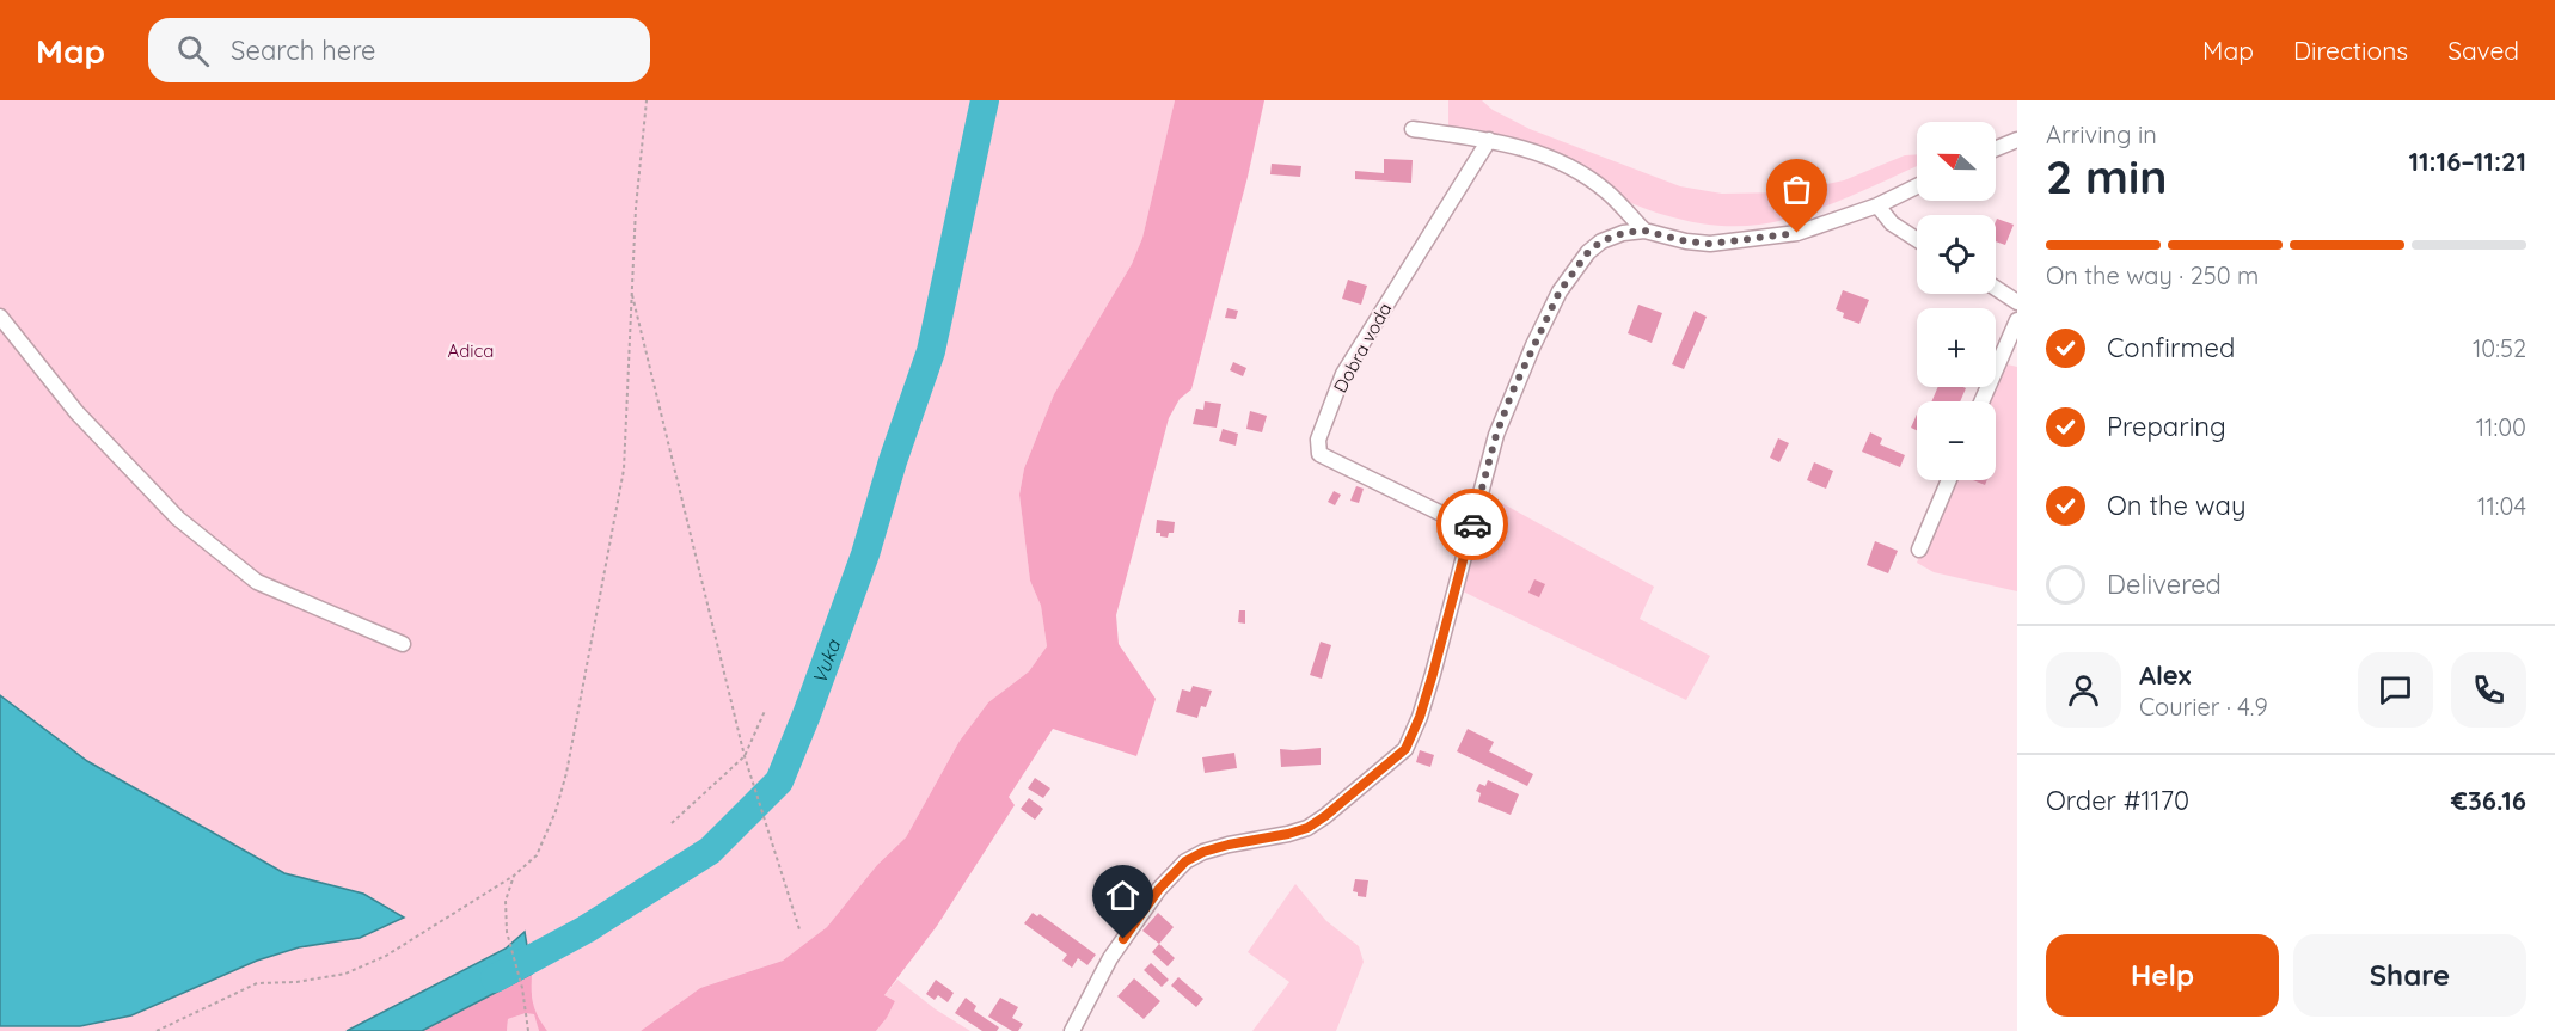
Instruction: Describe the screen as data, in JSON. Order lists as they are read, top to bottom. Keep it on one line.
{"streets":{"street":["Dobra voda"]},"water":["Vuka"],"parks":["Adica"],"north":"left","page":{"header":"Map","search":"Search here","nav":["Map","Directions","Saved"],"heading":["2 min","Arriving in","11:16–11:21"],"panel":["Alex","Courier · 4.9","Order #1170","€36.16"],"map_buttons":["+","−"],"bar":"On the way · 250 m","list":[["Confirmed","10:52"],["Preparing","11:00"],["On the way","11:04"],"Delivered"],"buttons":["Help","Share"]}}
